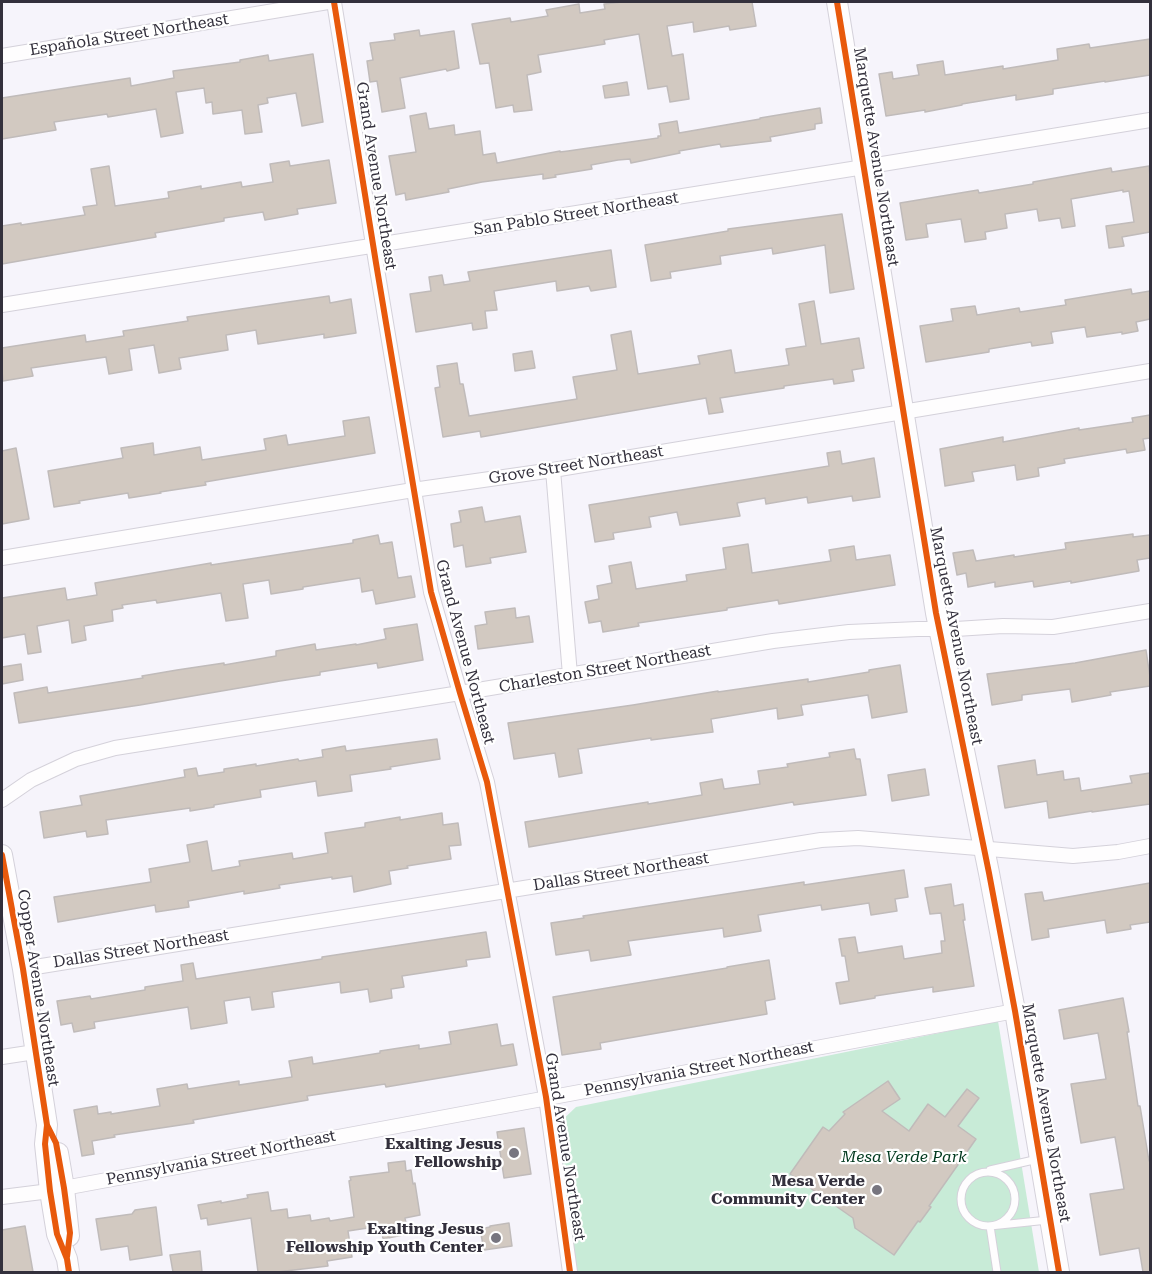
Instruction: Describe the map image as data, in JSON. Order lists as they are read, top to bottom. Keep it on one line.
{"streets":{"street":["Española Street Northeast","Marquette Avenue Northeast","Grand Avenue Northeast","San Pablo Street Northeast","Grove Street Northeast","Charleston Street Northeast","Dallas Street Northeast","Copper Avenue Northeast","Pennsylvania Street Northeast"]},"crossings":[["Marquette Avenue Northeast","San Pablo Street Northeast"],["Marquette Avenue Northeast","Grove Street Northeast"],["Marquette Avenue Northeast","Charleston Street Northeast"],["Marquette Avenue Northeast","Dallas Street Northeast"],["Marquette Avenue Northeast","Pennsylvania Street Northeast"],["Grand Avenue Northeast","San Pablo Street Northeast"],["Grand Avenue Northeast","Grove Street Northeast"],["Grand Avenue Northeast","Charleston Street Northeast"],["Grand Avenue Northeast","Dallas Street Northeast"],["Grand Avenue Northeast","Pennsylvania Street Northeast"],["Dallas Street Northeast","Copper Avenue Northeast"],["Copper Avenue Northeast","Pennsylvania Street Northeast"]],"parks":["Mesa Verde Park"],"places":["Exalting Jesus Fellowship","Mesa Verde Community Center","Exalting Jesus Fellowship Youth Center"]}
